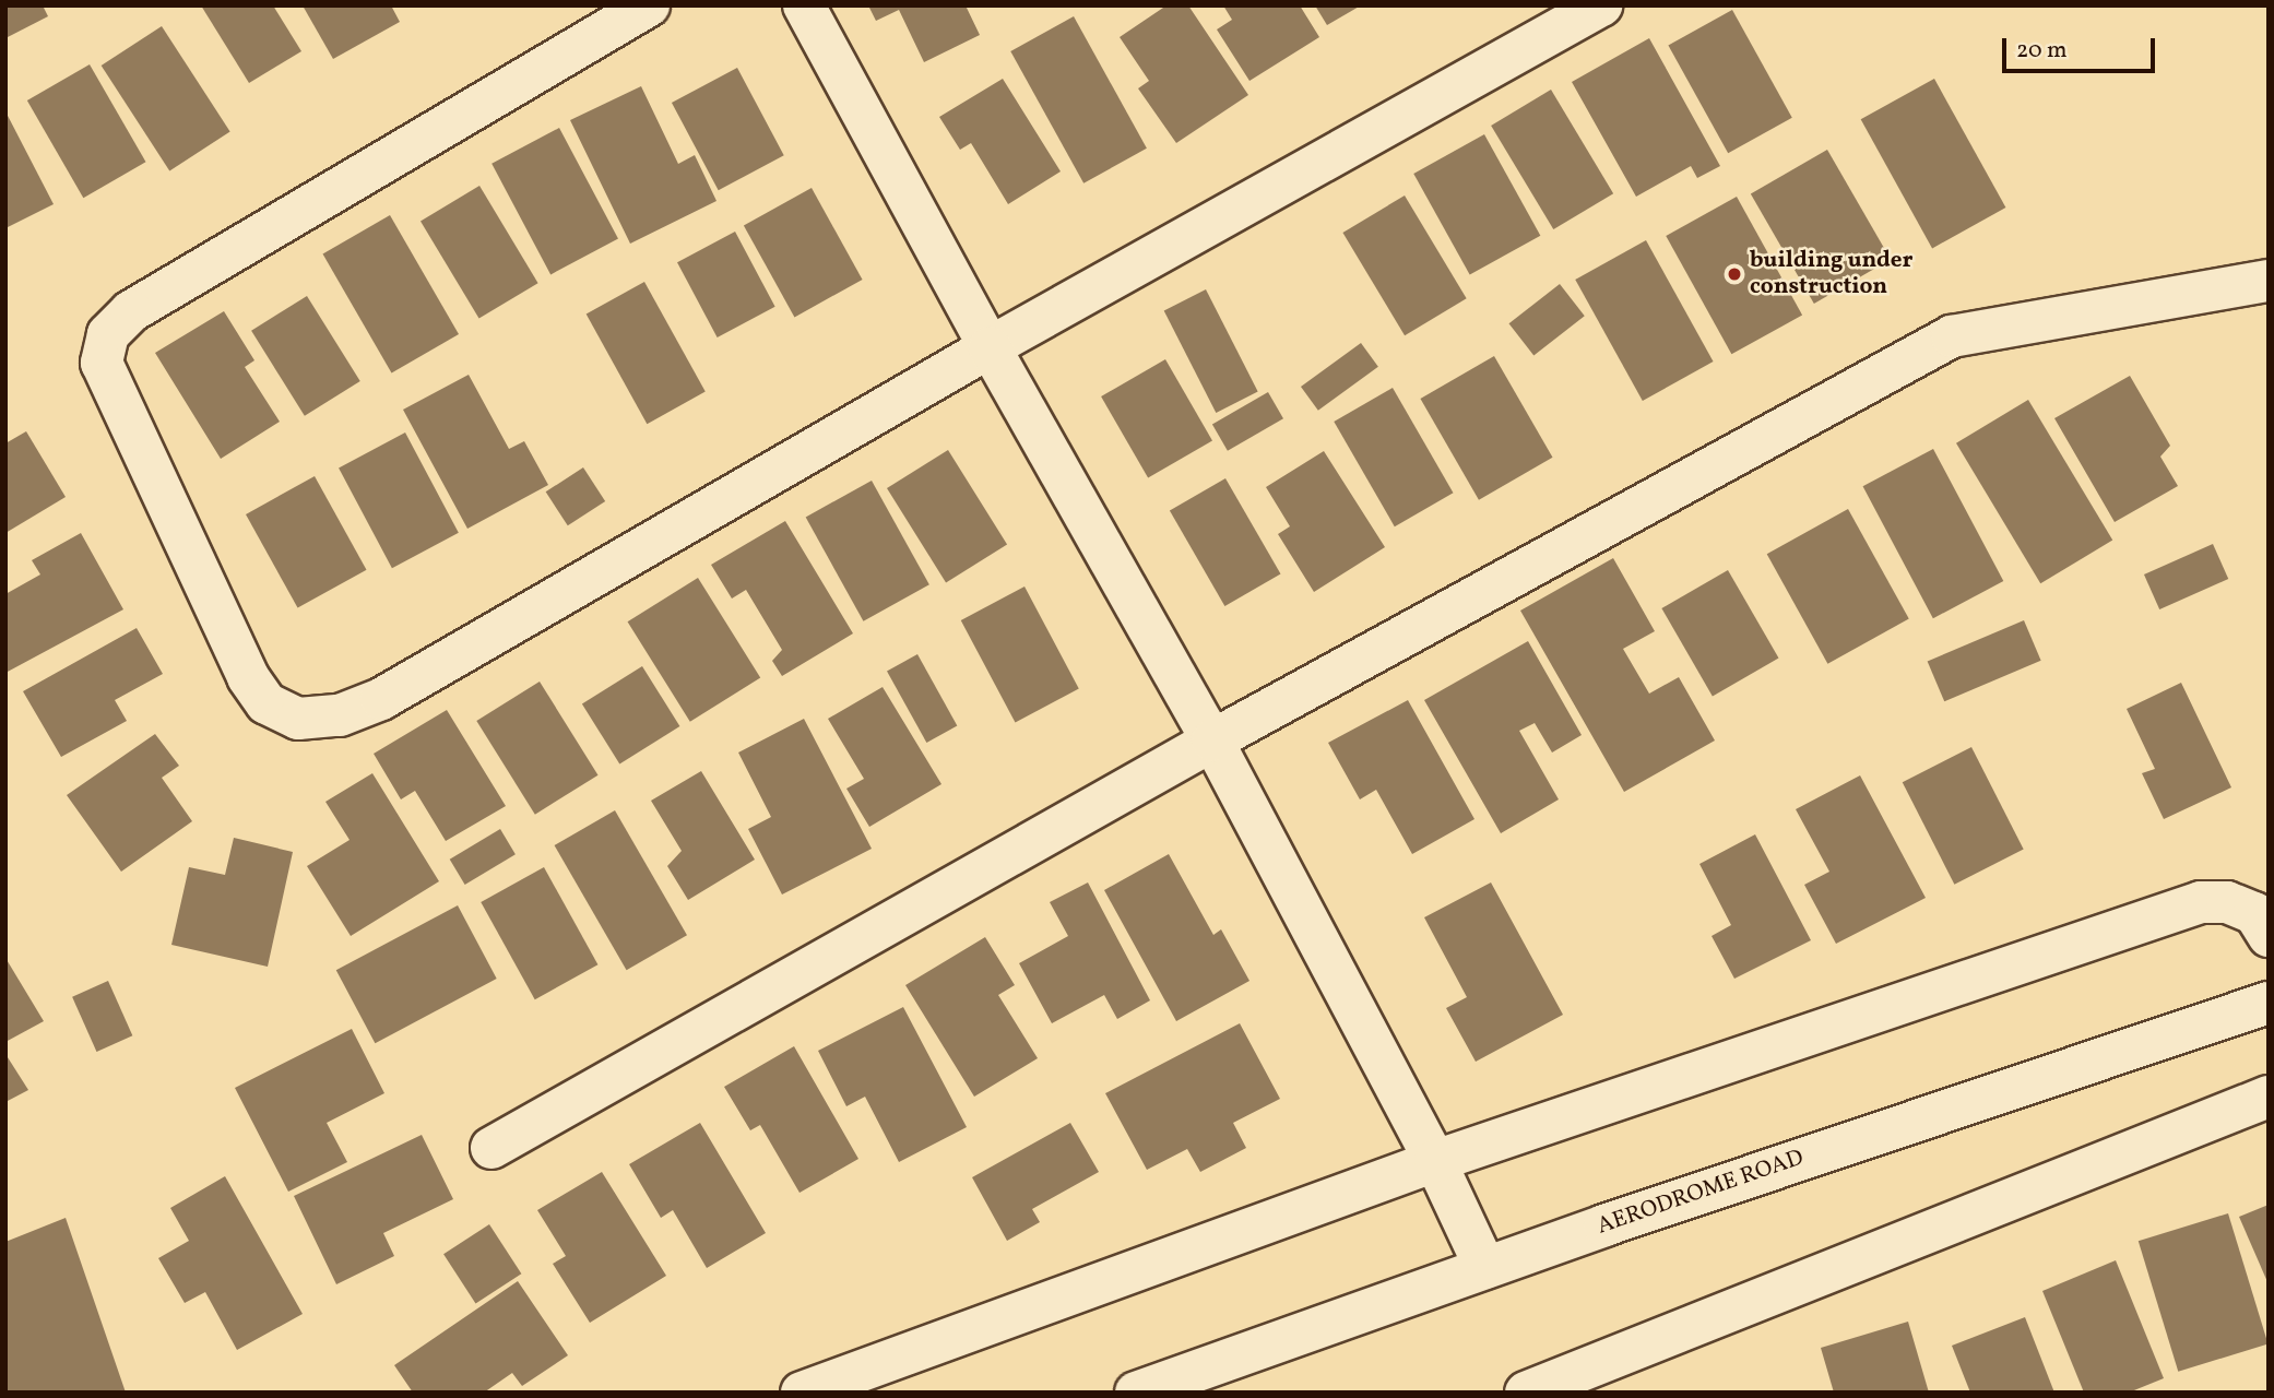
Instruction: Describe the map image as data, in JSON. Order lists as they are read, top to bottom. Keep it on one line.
{"streets":{"street":["AERODROME ROAD"]},"places":["building under construction"],"scale_bar":"20 m"}
